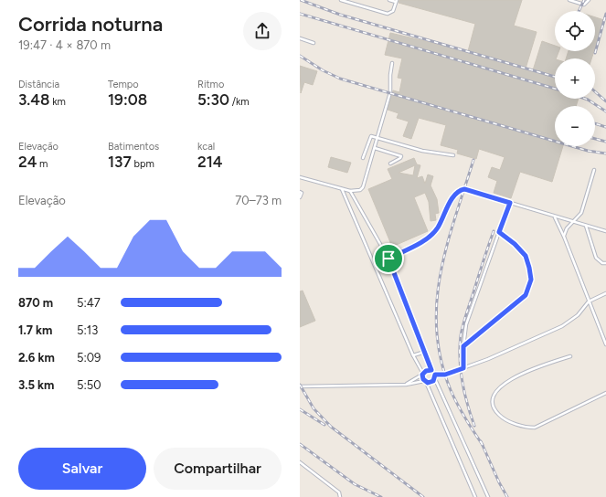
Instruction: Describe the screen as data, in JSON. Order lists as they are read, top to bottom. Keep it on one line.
{"page":{"heading":["Corrida noturna","19:47 · 4 × 870 m"],"map_buttons":["+","−"],"stats":[["Distância","3.48 km"],["Tempo","19:08"],["Ritmo","5:30 /km"],["Elevação","24 m"],["Batimentos","137 bpm"],["kcal","214"]],"chart":["Elevação","70–73 m"],"list":[{"name":"870 m","note":"5:47"},{"name":"1.7 km","note":"5:13"},{"name":"2.6 km","note":"5:09"},{"name":"3.5 km","note":"5:50"}],"buttons":["Salvar","Compartilhar"]}}
